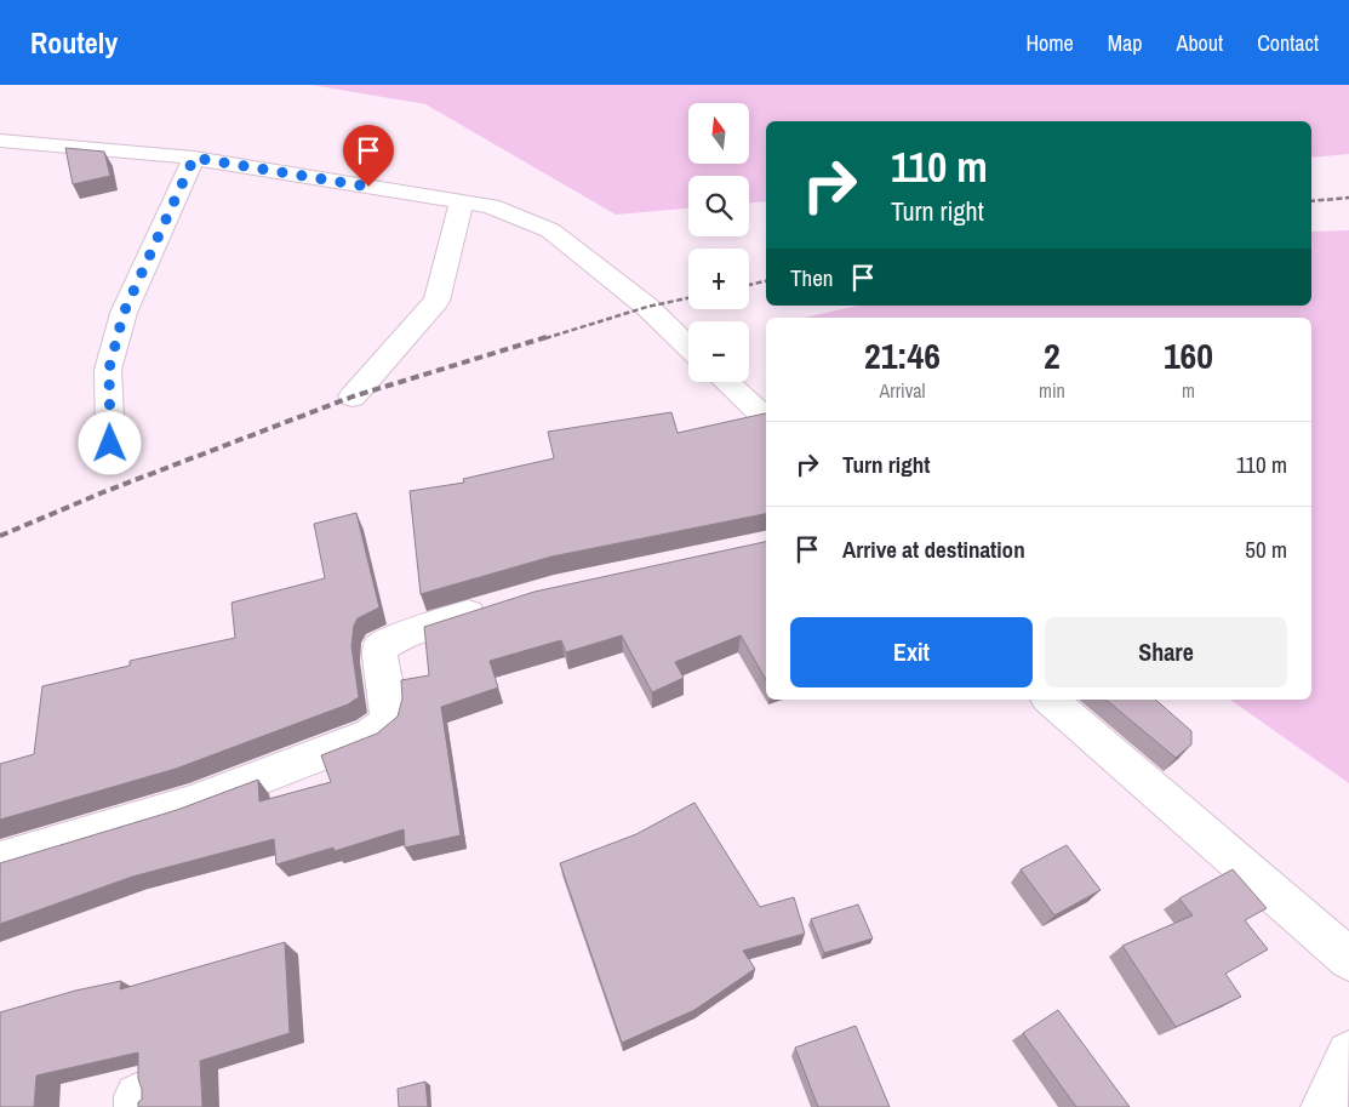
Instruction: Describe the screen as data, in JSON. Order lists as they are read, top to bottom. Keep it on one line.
{"north":"top","page":{"header":"Routely","nav":["Home","Map","About","Contact"],"map_buttons":["+","−"],"turn":["110 m","Turn right"],"then":"Then","eta":["21:46","Arrival","2","min","160","m"],"list":[{"name":"Turn right","value":"110 m"},{"name":"Arrive at destination","value":"50 m"}],"buttons":["Exit","Share"]}}
